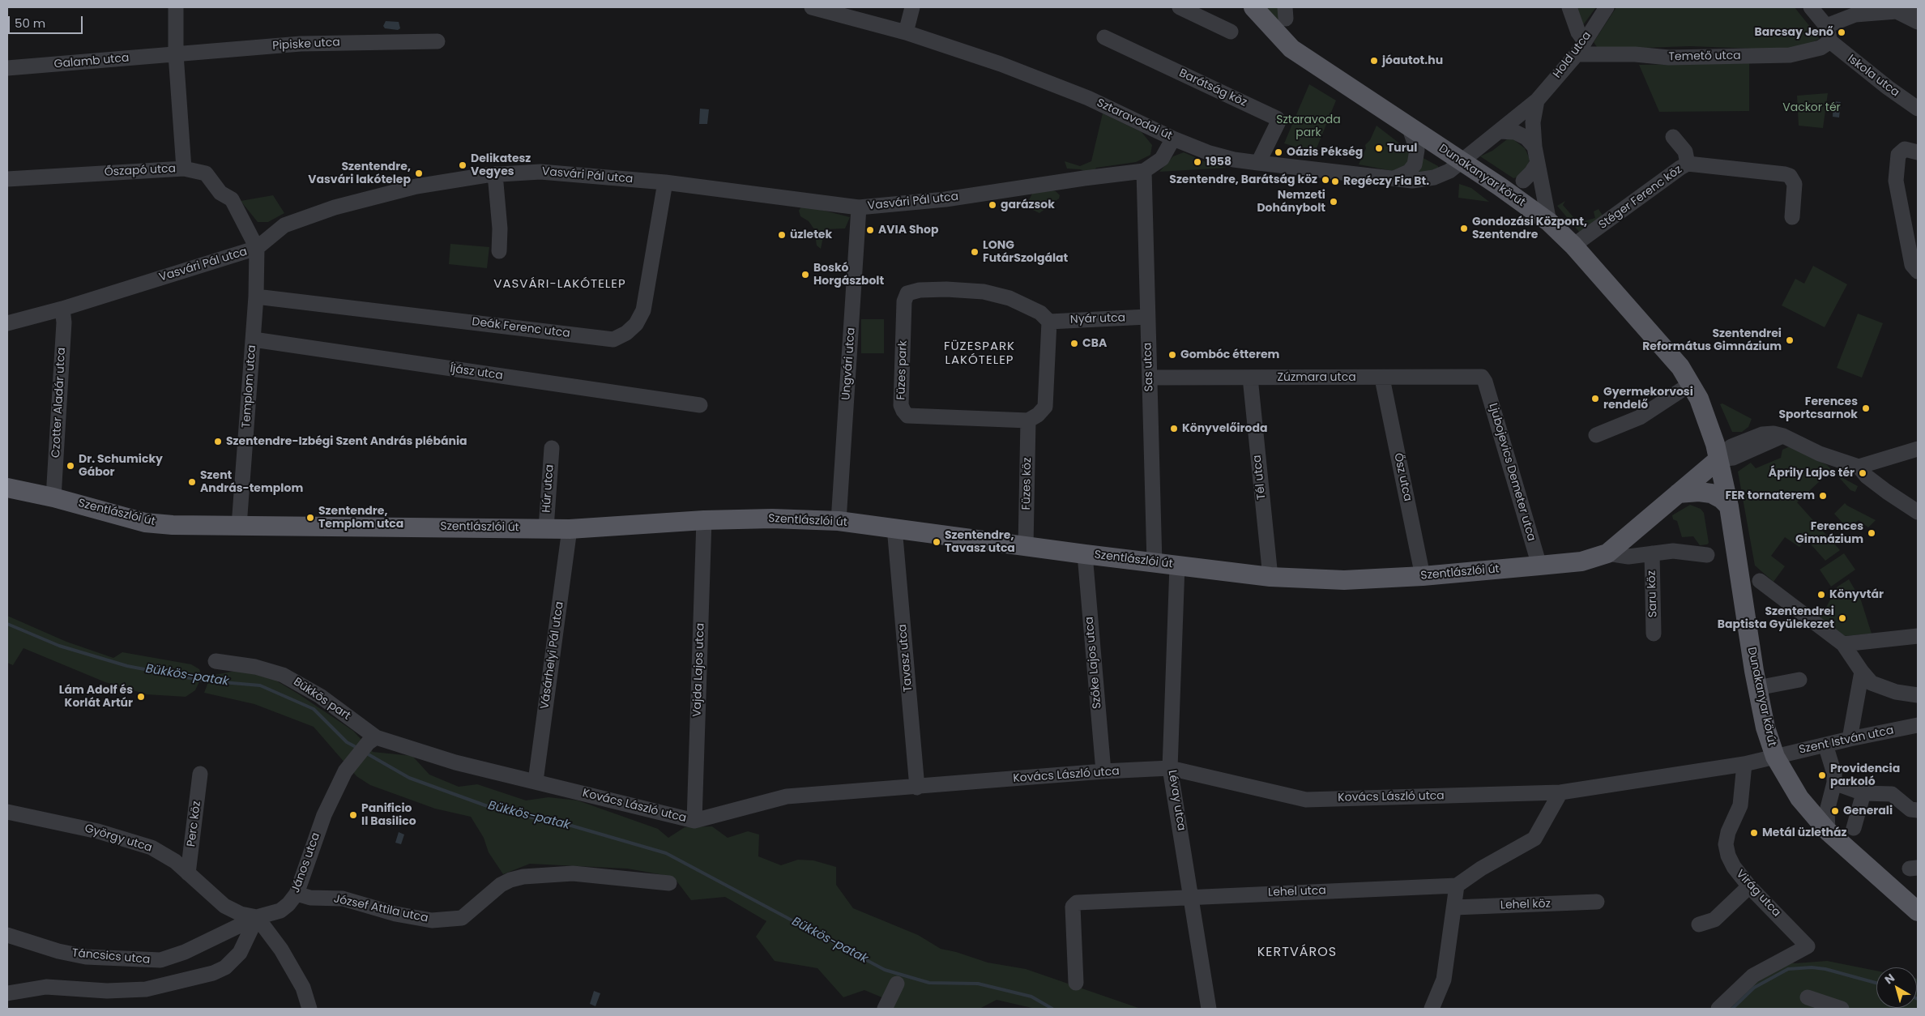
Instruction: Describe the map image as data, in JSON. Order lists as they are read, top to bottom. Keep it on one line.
{"streets":{"main road":["Dunakanyar körút","Szentlászlói út"],"street":["Pipiske utca","Hold utca","Temető utca","Galamb utca","Iskola utca","Barátság köz","Sztaravodai út","Őszapó utca","Vasvári Pál utca","Stéger Ferenc köz","Nyár utca","Deák Ferenc utca","Ungvári utca","Sas utca","Füzes park","Íjász utca","Zúzmara utca","Templom utca","Czotter Aladár utca","Ljubojevics Demeter utca","Tél utca","Ősz utca","Füzes köz","Húr utca","Saru köz","Vásárhelyi Pál utca","Tavasz utca","Szőke Lajos utca","Vajda Lajos utca","Bükkös part","Szent István utca","Kovács László utca","Lévay utca","Perc köz","György utca","János utca","Lehel utca","Virág utca","Lehel köz","József Attila utca","Táncsics utca"]},"crossings":[["Pipiske utca","Galamb utca"],["Hold utca","Temető utca"],["Hold utca","Sztaravodai út"],["Hold utca","Dunakanyar körút"],["Temető utca","Iskola utca"],["Barátság köz","Sztaravodai út"],["Sztaravodai út","Vasvári Pál utca"],["Sztaravodai út","Dunakanyar körút"],["Őszapó utca","Vasvári Pál utca"],["Őszapó utca","Templom utca"],["Vasvári Pál utca","Deák Ferenc utca"],["Vasvári Pál utca","Ungvári utca"],["Vasvári Pál utca","Sas utca"],["Vasvári Pál utca","Templom utca"],["Vasvári Pál utca","Czotter Aladár utca"],["Dunakanyar körút","Stéger Ferenc köz"],["Dunakanyar körút","Szentlászlói út"],["Dunakanyar körút","Szent István utca"],["Dunakanyar körút","Kovács László utca"],["Nyár utca","Sas utca"],["Nyár utca","Füzes park"],["Deák Ferenc utca","Templom utca"],["Ungvári utca","Szentlászlói út"],["Sas utca","Zúzmara utca"],["Sas utca","Szentlászlói út"],["Füzes park","Füzes köz"],["Íjász utca","Templom utca"],["Zúzmara utca","Ljubojevics Demeter utca"],["Zúzmara utca","Tél utca"],["Zúzmara utca","Ősz utca"],["Templom utca","Szentlászlói út"],["Czotter Aladár utca","Szentlászlói út"],["Ljubojevics Demeter utca","Szentlászlói út"],["Tél utca","Szentlászlói út"],["Ősz utca","Szentlászlói út"],["Füzes köz","Szentlászlói út"],["Húr utca","Szentlászlói út"],["Szentlászlói út","Saru köz"],["Szentlászlói út","Vásárhelyi Pál utca"],["Szentlászlói út","Tavasz utca"],["Szentlászlói út","Szőke Lajos utca"],["Szentlászlói út","Vajda Lajos utca"],["Szentlászlói út","Lévay utca"],["Vásárhelyi Pál utca","Kovács László utca"],["Tavasz utca","Kovács László utca"],["Szőke Lajos utca","Kovács László utca"],["Vajda Lajos utca","Kovács László utca"],["Bükkös part","Kovács László utca"],["Bükkös part","János utca"],["Szent István utca","Kovács László utca"],["Kovács László utca","Lévay utca"],["Kovács László utca","János utca"],["Kovács László utca","Virág utca"],["Lévay utca","Lehel utca"],["Perc köz","György utca"],["György utca","János utca"],["György utca","Táncsics utca"],["János utca","József Attila utca"],["János utca","Táncsics utca"]],"districts":["VASVÁRI-LAKÓTELEP","FÜZESPARK LAKÓTELEP","KERTVÁROS"],"water":["Bükkös-patak"],"parks":["Vackor tér","Sztaravoda park"],"places":["Barcsay Jenő","jóautot.hu","Turul","Oázis Pékség","1958","Delikatesz Vegyes","Szentendre, Vasvári lakótelep","Szentendre, Barátság köz","Regéczy Fia Bt.","Nemzeti Dohánybolt","garázsok","Gondozási Központ, Szentendre","AVIA Shop","üzletek","LONG FutárSzolgálat","Boskó Horgászbolt","Szentendrei Református Gimnázium","CBA","Gombóc étterem","Gyermekorvosi rendelő","Ferences Sportcsarnok","Könyvelőiroda","Szentendre-Izbégi Szent András plébánia","Dr. Schumicky Gábor","Áprily Lajos tér","Szent András-templom","FER tornaterem","Szentendre, Templom utca","Ferences Gimnázium","Szentendre, Tavasz utca","Könyvtár","Szentendrei Baptista Gyülekezet","Lám Adolf és Korlát Artúr","Providencia parkoló","Generali","Panificio Il Basilico","Metál üzletház"],"scale_bar":"50 m","north":"top left"}
